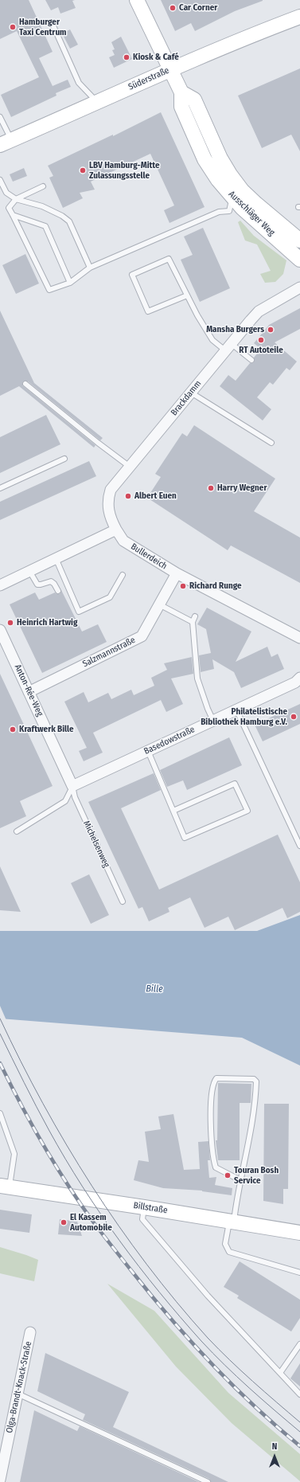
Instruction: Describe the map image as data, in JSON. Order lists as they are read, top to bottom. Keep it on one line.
{"streets":{"main road":["Süderstraße","Ausschläger Weg","Billstraße"],"street":["Brackdamm","Bullerdeich","Salzmannstraße","Anton-Rée-Weg","Basedowstraße","Olga-Brandt-Knack-Straße"],"lane":["Michelsenweg"]},"crossings":[["Süderstraße","Ausschläger Weg"],["Brackdamm","Bullerdeich"],["Bullerdeich","Salzmannstraße"],["Salzmannstraße","Anton-Rée-Weg"],["Anton-Rée-Weg","Basedowstraße"],["Anton-Rée-Weg","Michelsenweg"],["Basedowstraße","Michelsenweg"]],"water":["Bille"],"places":["Car Corner","Hamburger Taxi Centrum","Kiosk & Café","LBV Hamburg-Mitte Zulassungsstelle","Mansha Burgers","RT Autoteile","Harry Wegner","Albert Euen","Richard Runge","Heinrich Hartwig","Philatelistische Bibliothek Hamburg e.V.","Kraftwerk Bille","Touran Bosh Service","El Kassem Automobile"],"north":"top"}
